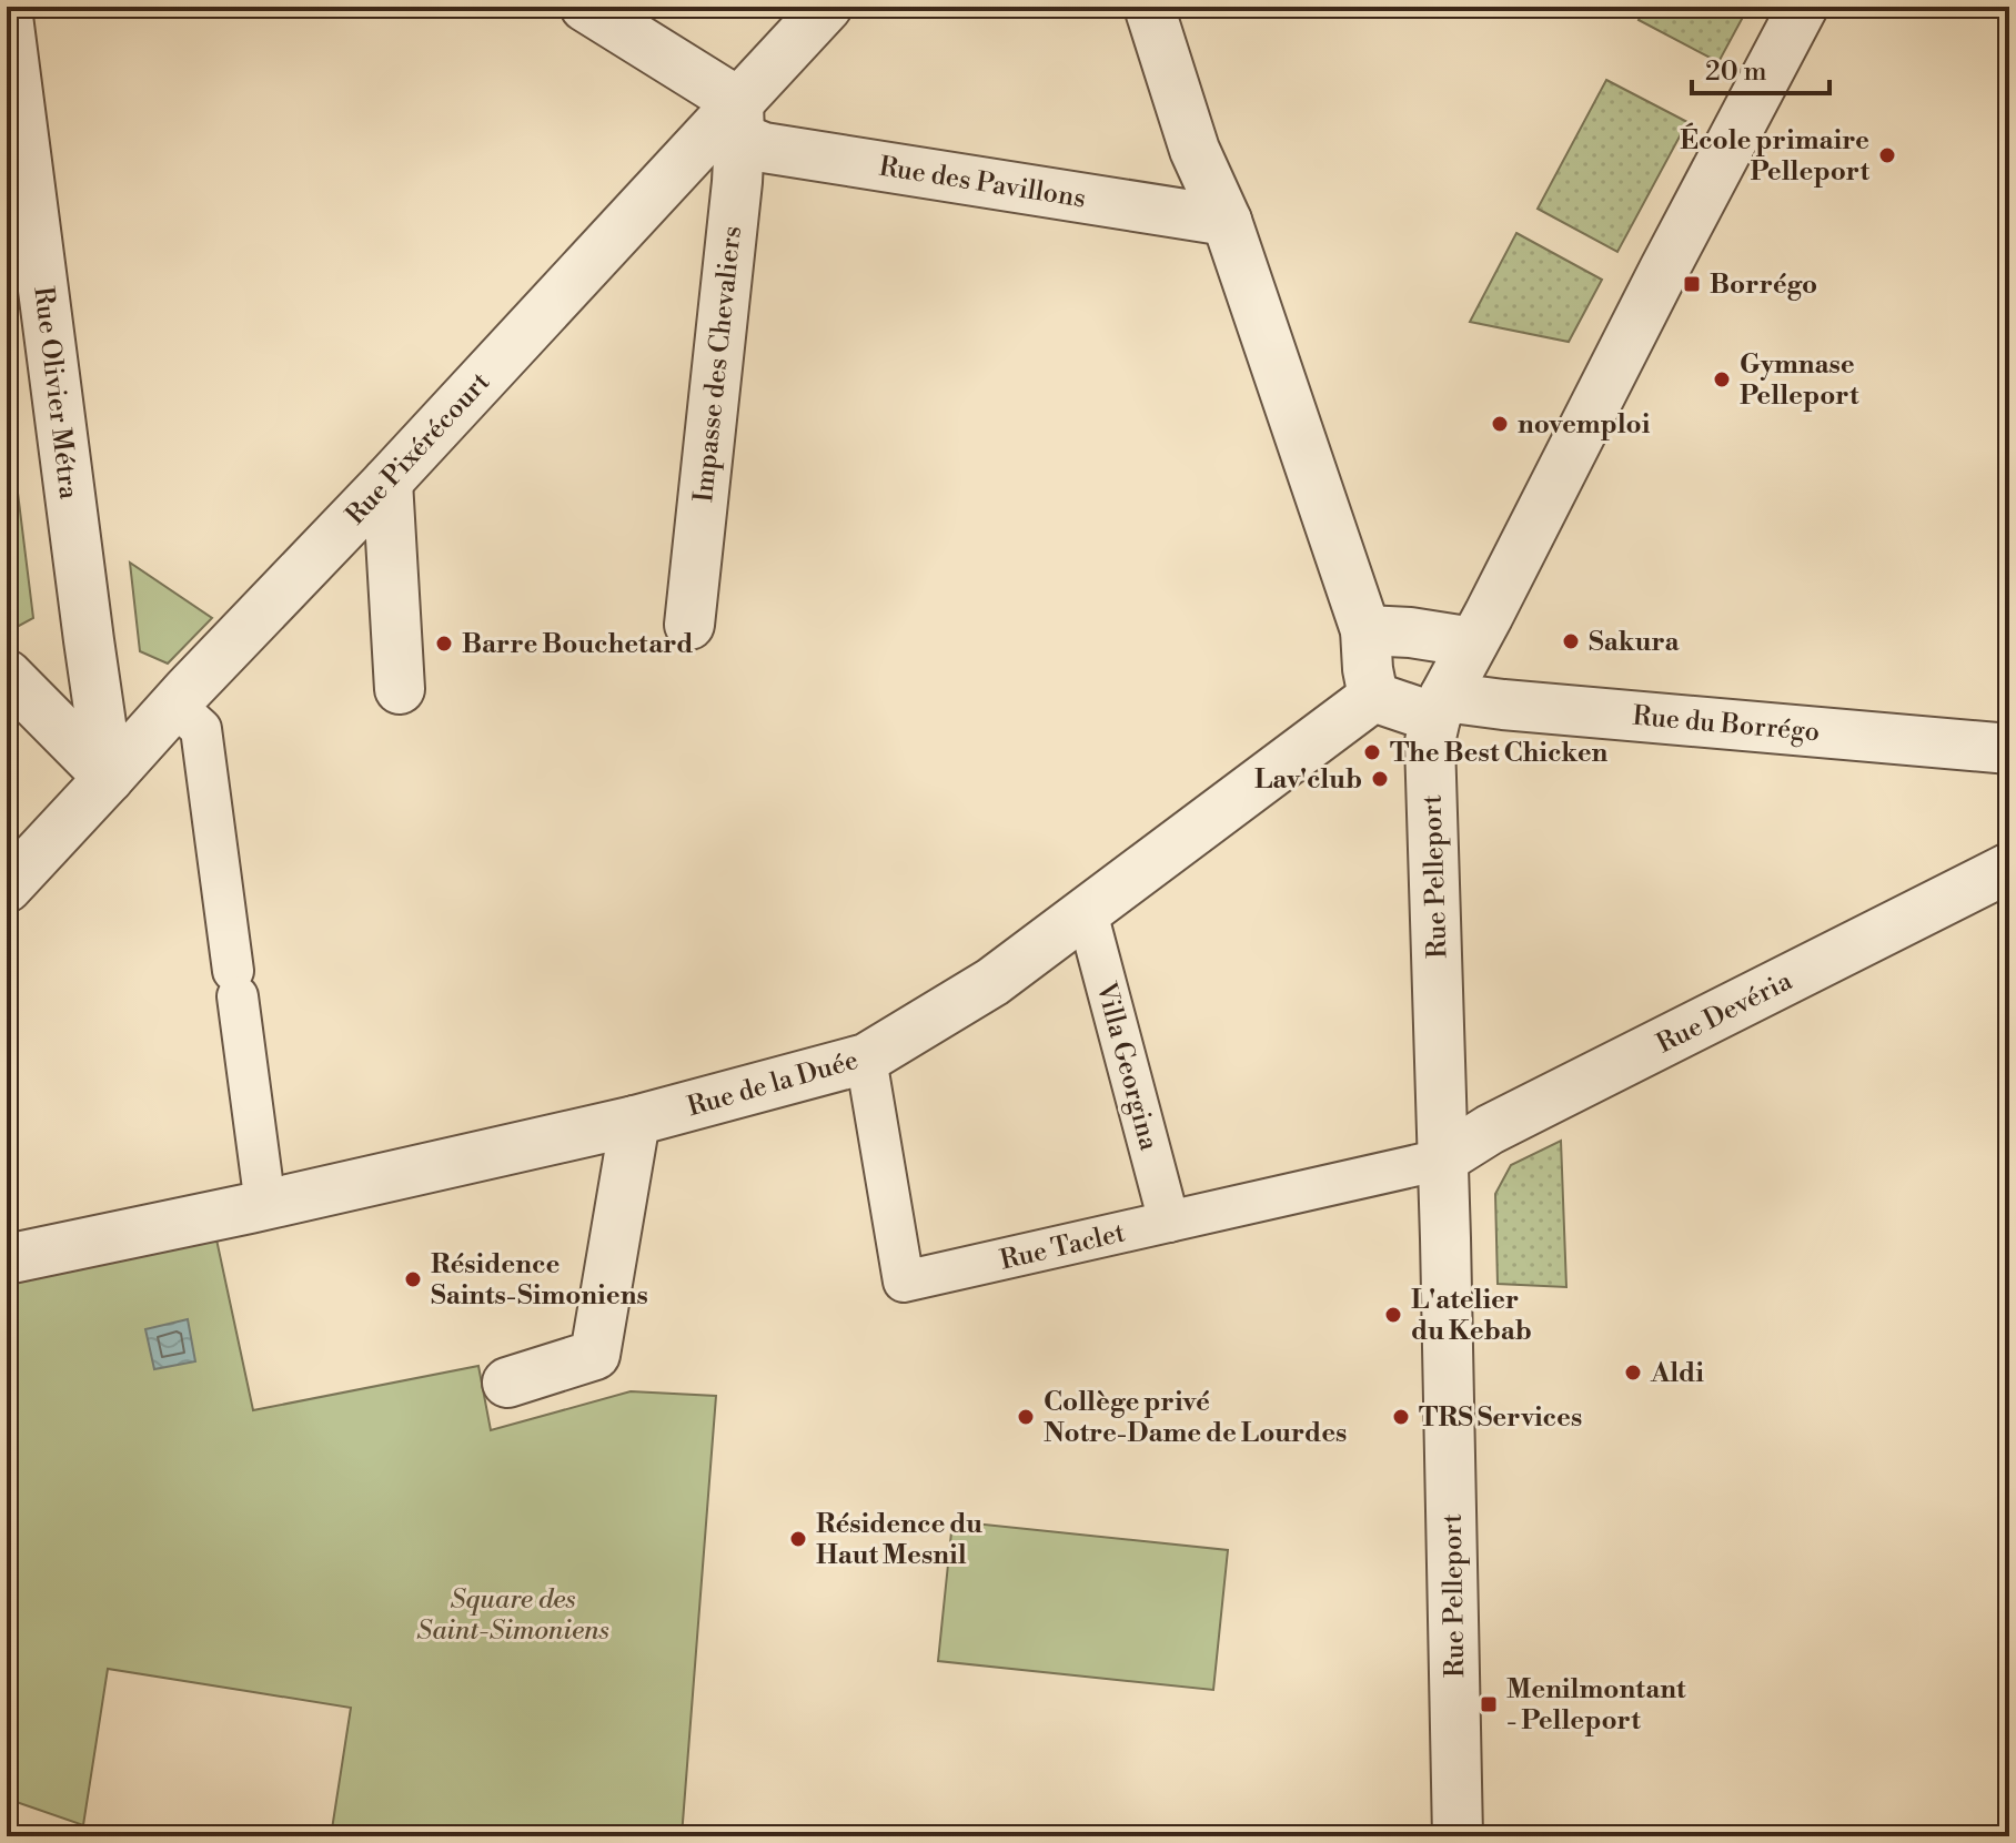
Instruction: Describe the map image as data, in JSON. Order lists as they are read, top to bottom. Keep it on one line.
{"streets":{"street":["Rue des Pavillons","Impasse des Chevaliers","Rue Olivier Métra","Rue Pixérécourt","Rue du Borrégo","Rue Pelleport","Rue Devéria","Villa Georgina","Rue de la Duée","Rue Taclet"]},"crossings":[["Rue des Pavillons","Impasse des Chevaliers"],["Rue des Pavillons","Rue Pixérécourt"],["Impasse des Chevaliers","Rue Pixérécourt"],["Rue Olivier Métra","Rue Pixérécourt"],["Rue du Borrégo","Rue Pelleport"],["Rue Pelleport","Rue Devéria"],["Rue Pelleport","Rue Taclet"],["Rue Devéria","Rue Taclet"],["Villa Georgina","Rue de la Duée"],["Villa Georgina","Rue Taclet"],["Rue de la Duée","Rue Taclet"]],"parks":["Square des Saint-Simoniens"],"places":{"other":["École primaire Pelleport","Gymnase Pelleport","novemploi","Sakura","Barre Bouchetard","The Best Chicken","Lav'club","Résidence Saints-Simoniens","L'atelier du Kebab","Aldi","Collège privé Notre-Dame de Lourdes","TRS Services","Résidence du Haut Mesnil"],"transit":["Borrégo","Menilmontant - Pelleport"]},"scale_bar":"20 m"}
